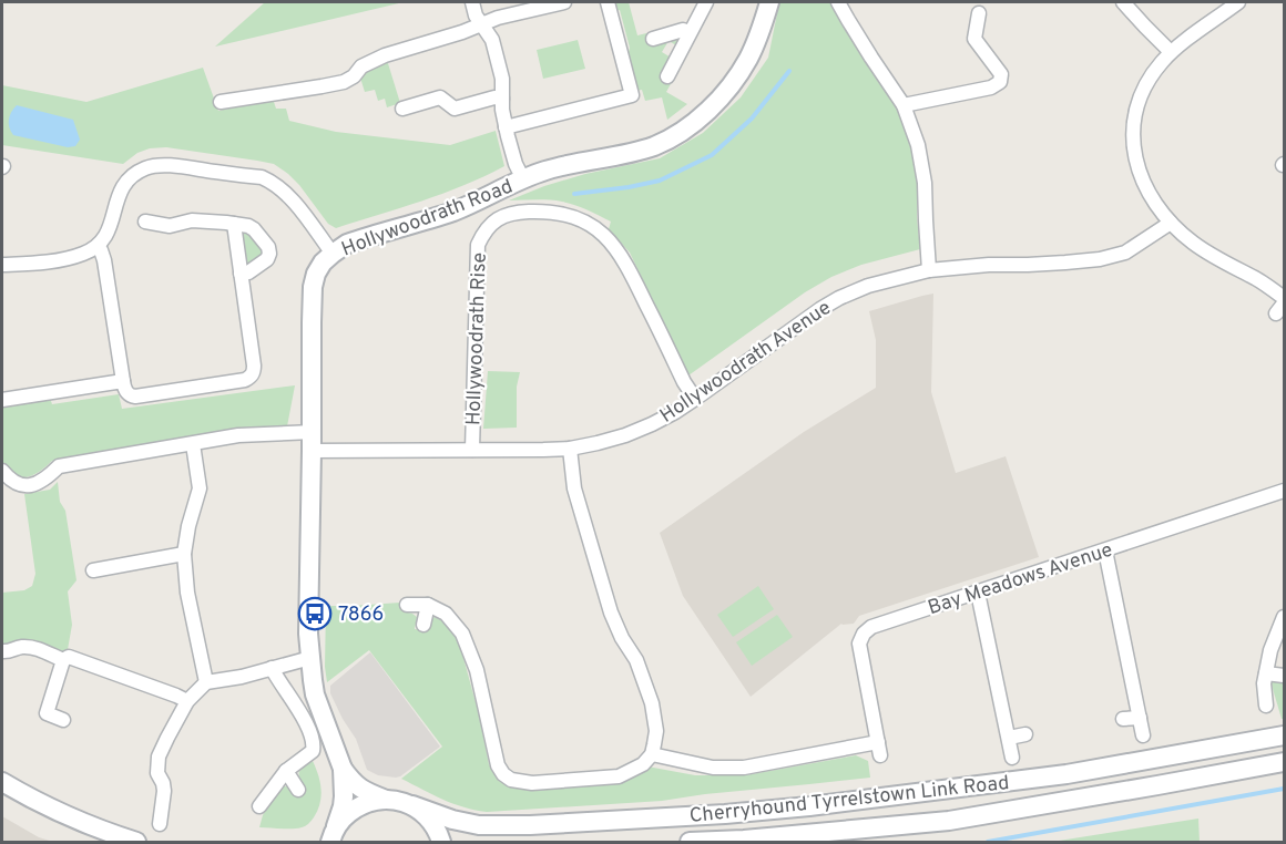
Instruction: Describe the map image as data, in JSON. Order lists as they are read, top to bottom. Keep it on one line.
{"streets":{"street":["Hollywoodrath Road","Hollywoodrath Rise","Hollywoodrath Avenue","Bay Meadows Avenue","Cherryhound Tyrrelstown Link Road"]},"crossings":[["Hollywoodrath Road","Hollywoodrath Avenue"],["Hollywoodrath Road","Cherryhound Tyrrelstown Link Road"],["Hollywoodrath Rise","Hollywoodrath Avenue"]],"places":{"bus stop":["7866"]}}
